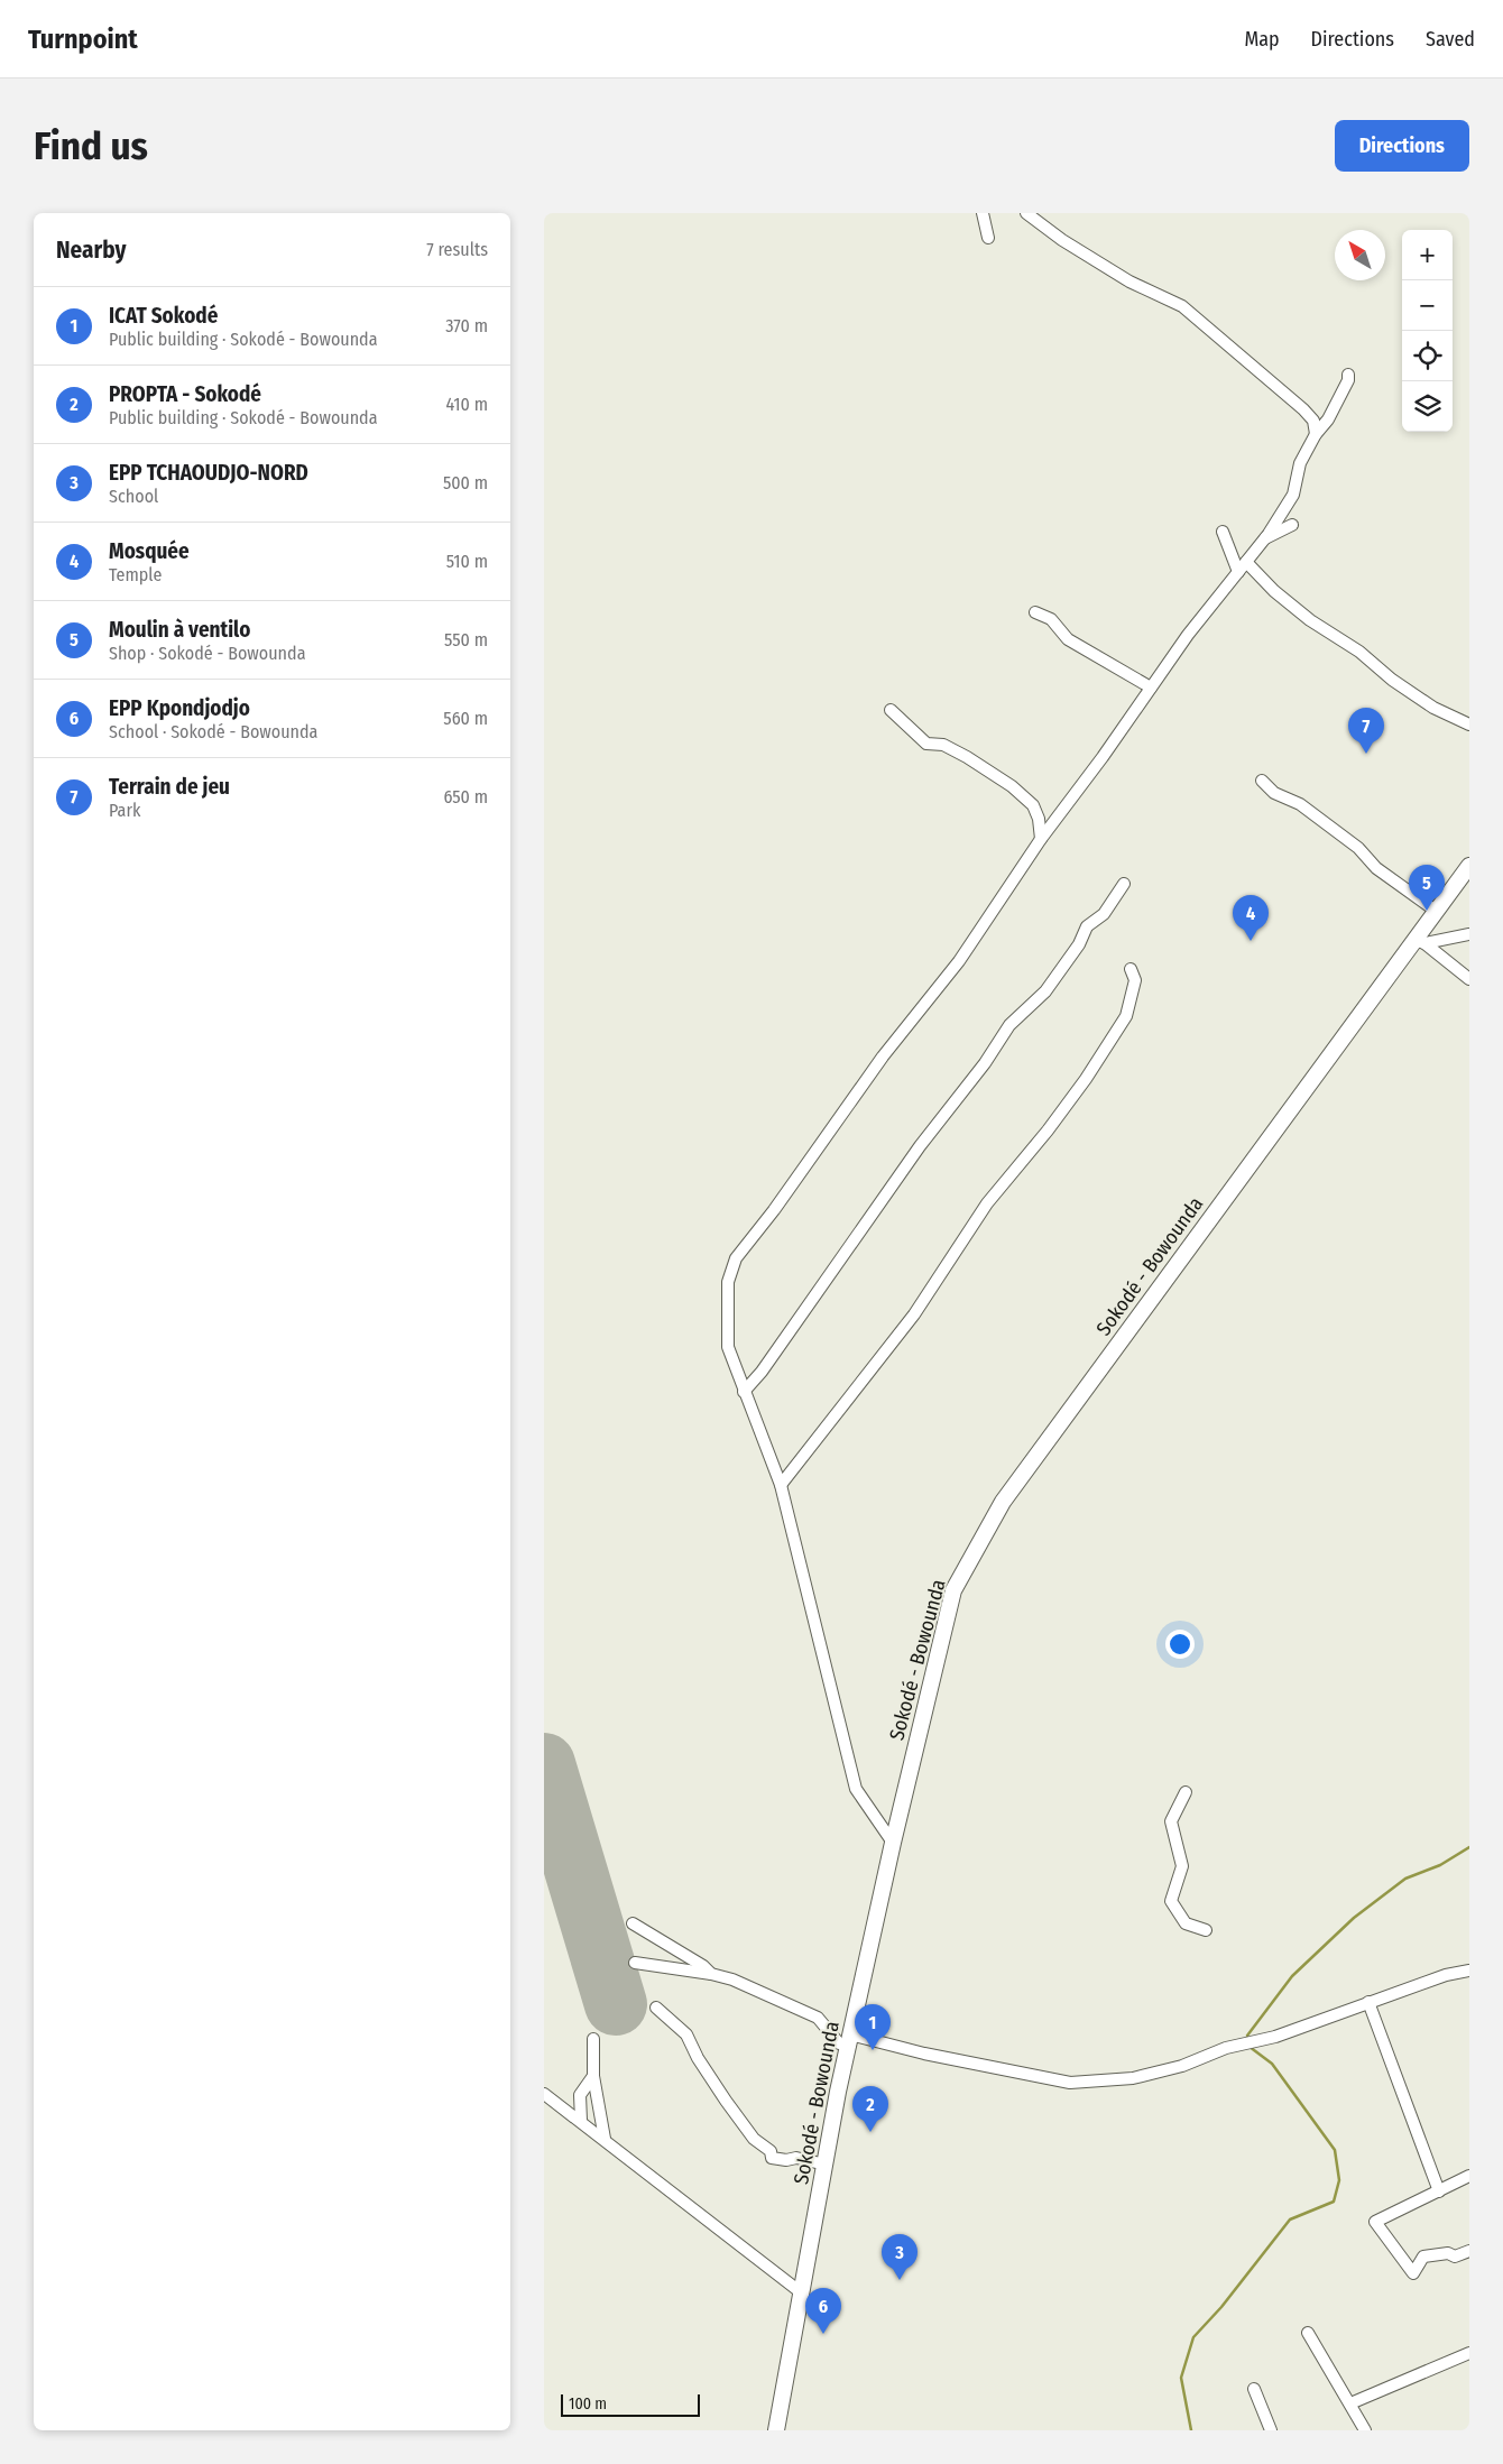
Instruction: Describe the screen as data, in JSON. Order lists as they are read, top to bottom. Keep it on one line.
{"streets":{"main road":["Sokodé - Bowounda"]},"scale_bar":"100 m","north":"top left","page":{"header":"Turnpoint","nav":["Map","Directions","Saved"],"buttons":"Directions","title":"Find us","heading":["Nearby","7 results"],"map_buttons":["+","−"],"list":[{"mark":"1","name":"ICAT Sokodé","note":"Public building · Sokodé - Bowounda","value":"370 m"},{"mark":"2","name":"PROPTA - Sokodé","note":"Public building · Sokodé - Bowounda","value":"410 m"},{"mark":"3","name":"EPP TCHAOUDJO-NORD","note":"School","value":"500 m"},{"mark":"4","name":"Mosquée","note":"Temple","value":"510 m"},{"mark":"5","name":"Moulin à ventilo","note":"Shop · Sokodé - Bowounda","value":"550 m"},{"mark":"6","name":"EPP Kpondjodjo","note":"School · Sokodé - Bowounda","value":"560 m"},{"mark":"7","name":"Terrain de jeu","note":"Park","value":"650 m"}],"pins":["7","5","4","1","2","3","6"],"scale":"100 m"}}
